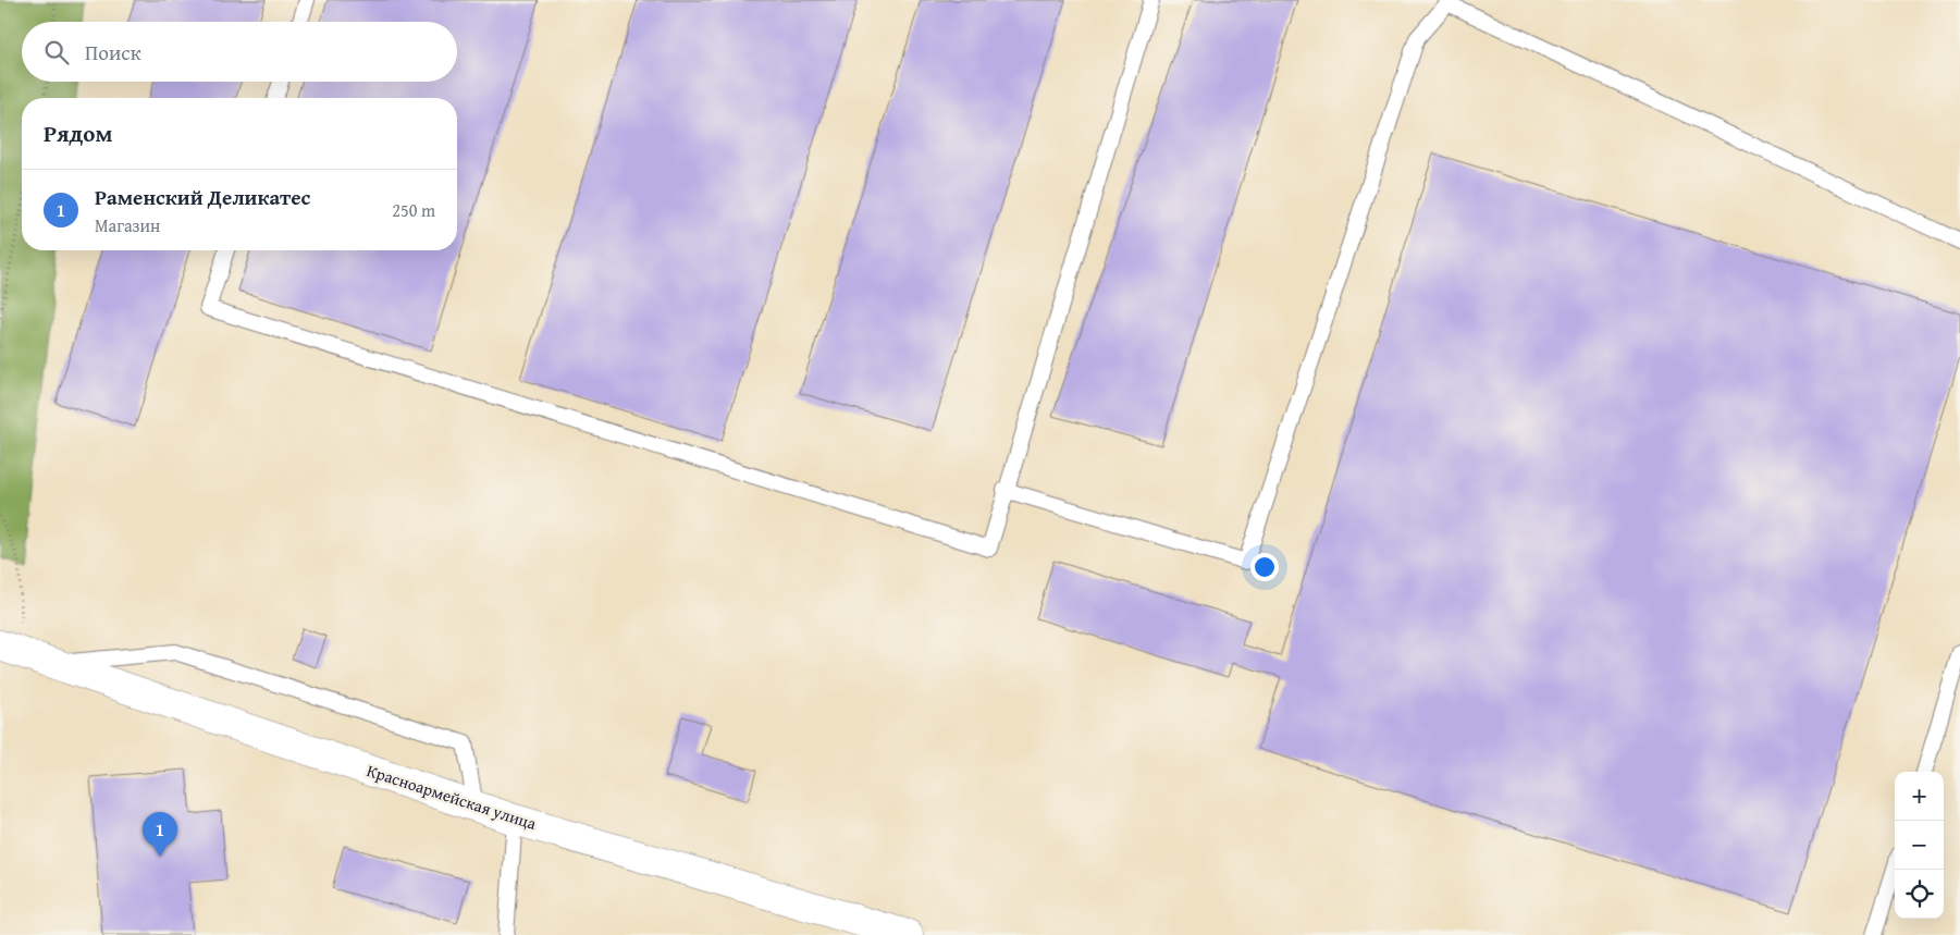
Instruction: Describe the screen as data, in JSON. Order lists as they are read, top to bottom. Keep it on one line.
{"streets":{"street":["Красноармейская улица"]},"page":{"search":"Поиск","heading":"Рядом","list":[{"mark":"1","name":"Раменский Деликатес","note":"Магазин","value":"250 m"}],"map_buttons":["+","−"],"pins":"1"}}
